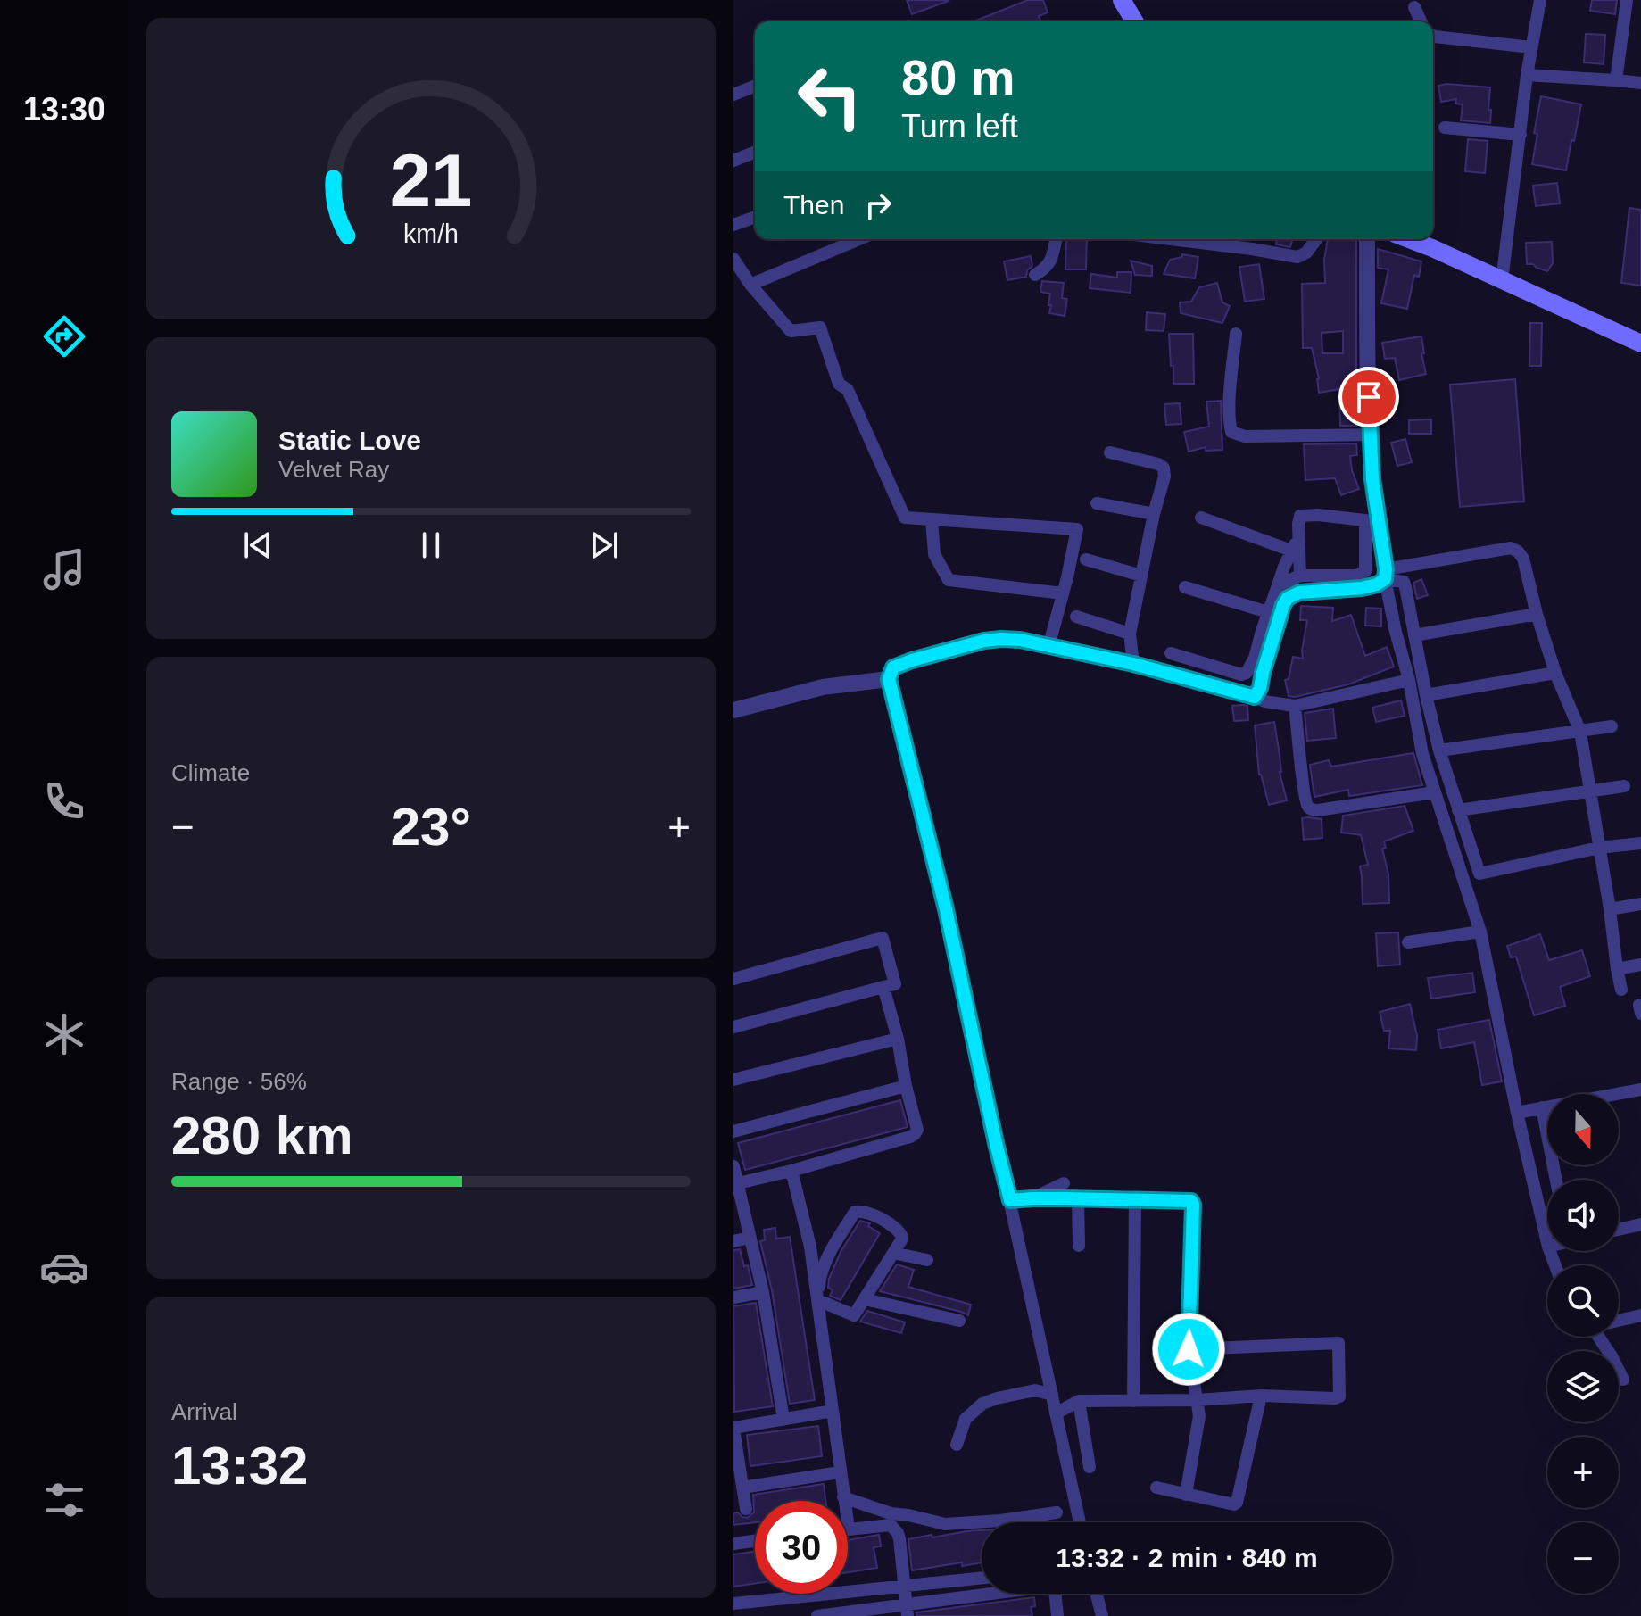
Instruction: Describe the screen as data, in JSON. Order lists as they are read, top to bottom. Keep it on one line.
{"north":"bottom","page":{"tabs":"13:30","turn":["80 m","Turn left"],"then":"Then","song":["Static Love","Velvet Ray"],"tile":["Climate",["Range · 56%","280 km"],["Arrival","13:32"]],"heat":["−","23°","+"],"map_buttons":["+","−"],"limit":"30","trip":"13:32 · 2 min · 840 m","gauge":["21","km/h"]}}
